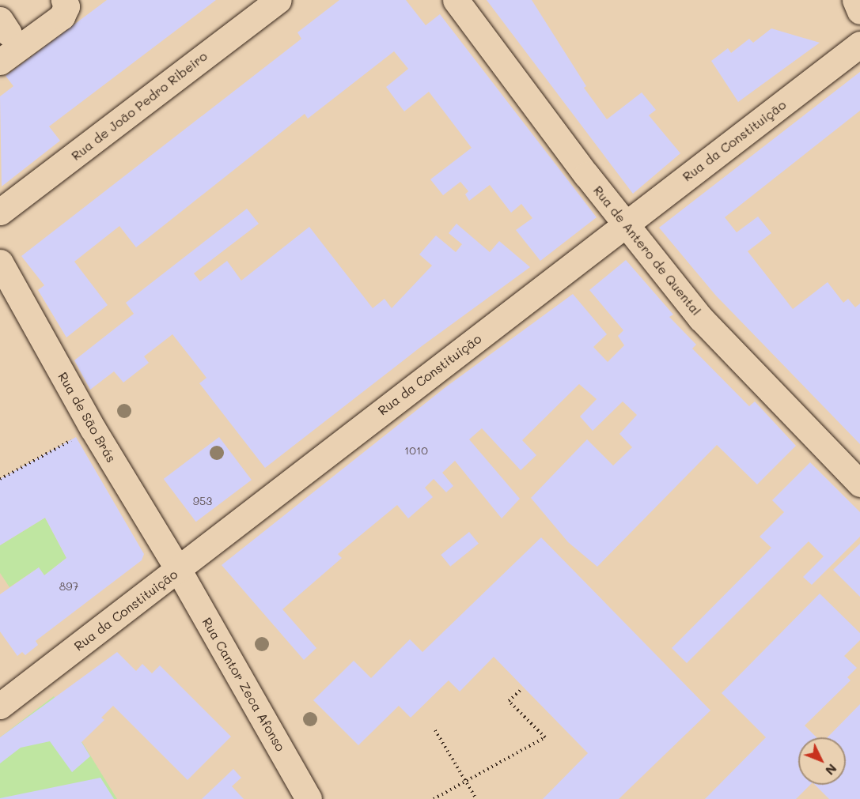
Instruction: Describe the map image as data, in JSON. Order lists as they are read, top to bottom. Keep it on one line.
{"streets":{"main road":["Rua de João Pedro Ribeiro","Rua da Constituição","Rua de Antero de Quental","Rua de São Brás","Rua Cantor Zeca Afonso"]},"crossings":[["Rua da Constituição","Rua de Antero de Quental"],["Rua da Constituição","Rua de São Brás"],["Rua da Constituição","Rua Cantor Zeca Afonso"],["Rua de São Brás","Rua Cantor Zeca Afonso"]],"house_numbers":["1010","953","897"],"north":"bottom right"}
